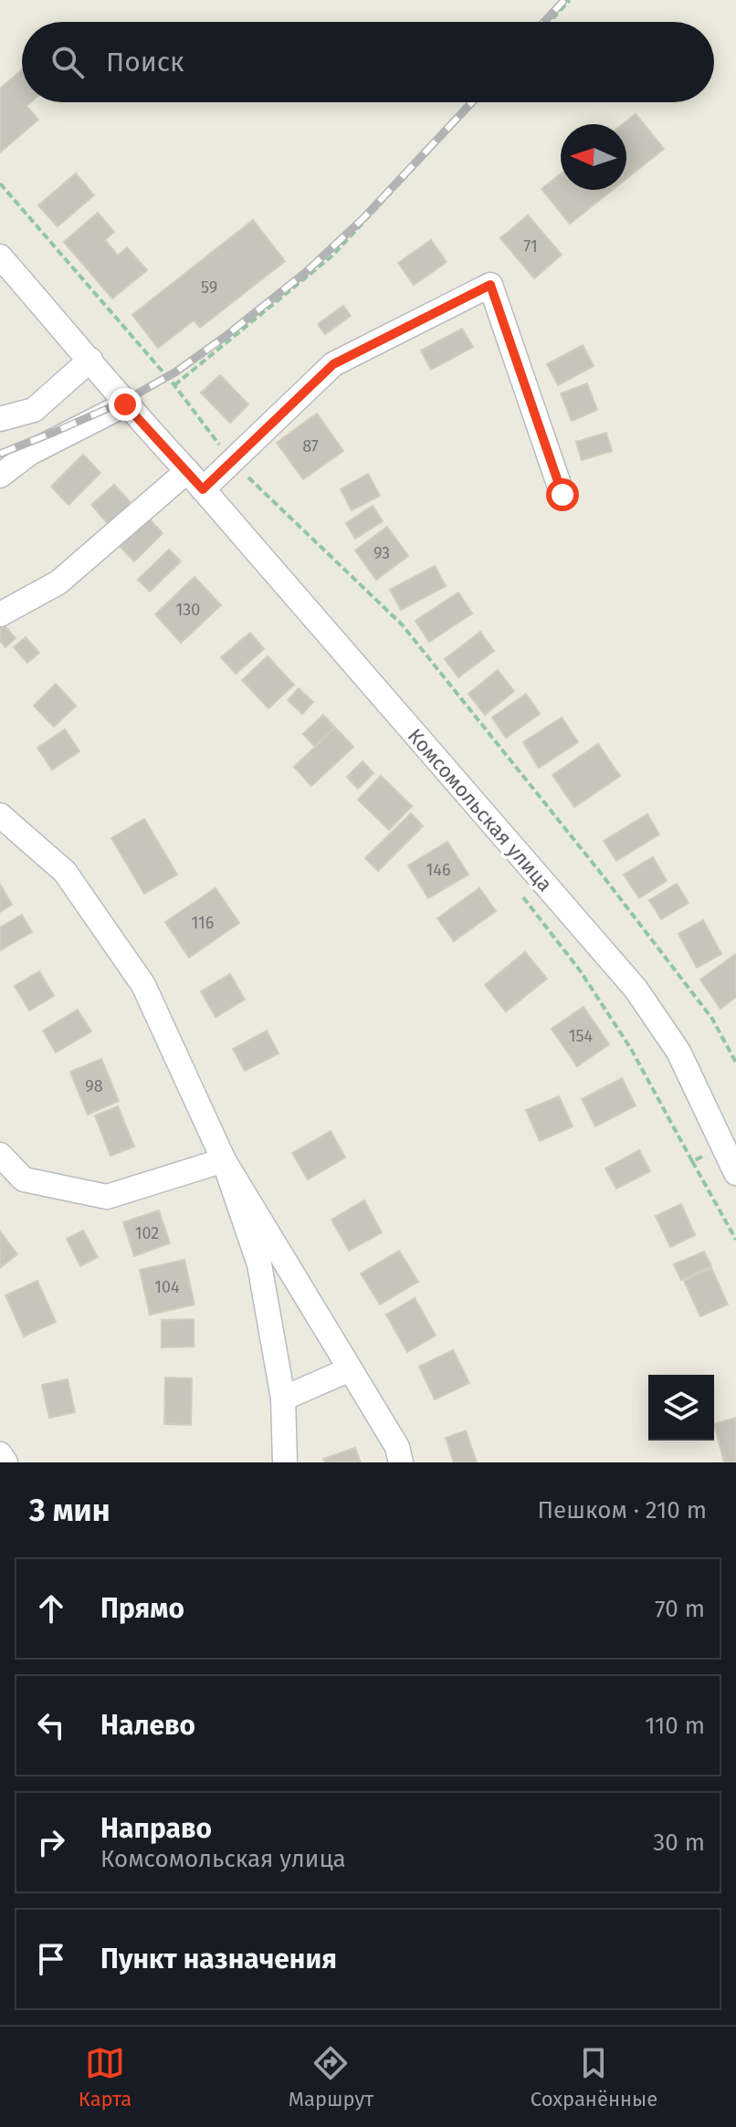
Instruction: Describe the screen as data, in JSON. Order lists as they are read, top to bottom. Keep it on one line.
{"streets":{"street":["Комсомольская улица"]},"house_numbers":["71","59","87","93","130","146","116","154","98","102","104"],"north":"left","page":{"search":"Поиск","heading":["3 мин","Пешком · 210 m"],"list":[["Прямо","70 m"],["Налево","110 m"],["Направо","Комсомольская улица","30 m"],"Пункт назначения"],"nav":["Карта","Маршрут","Сохранённые"]}}
